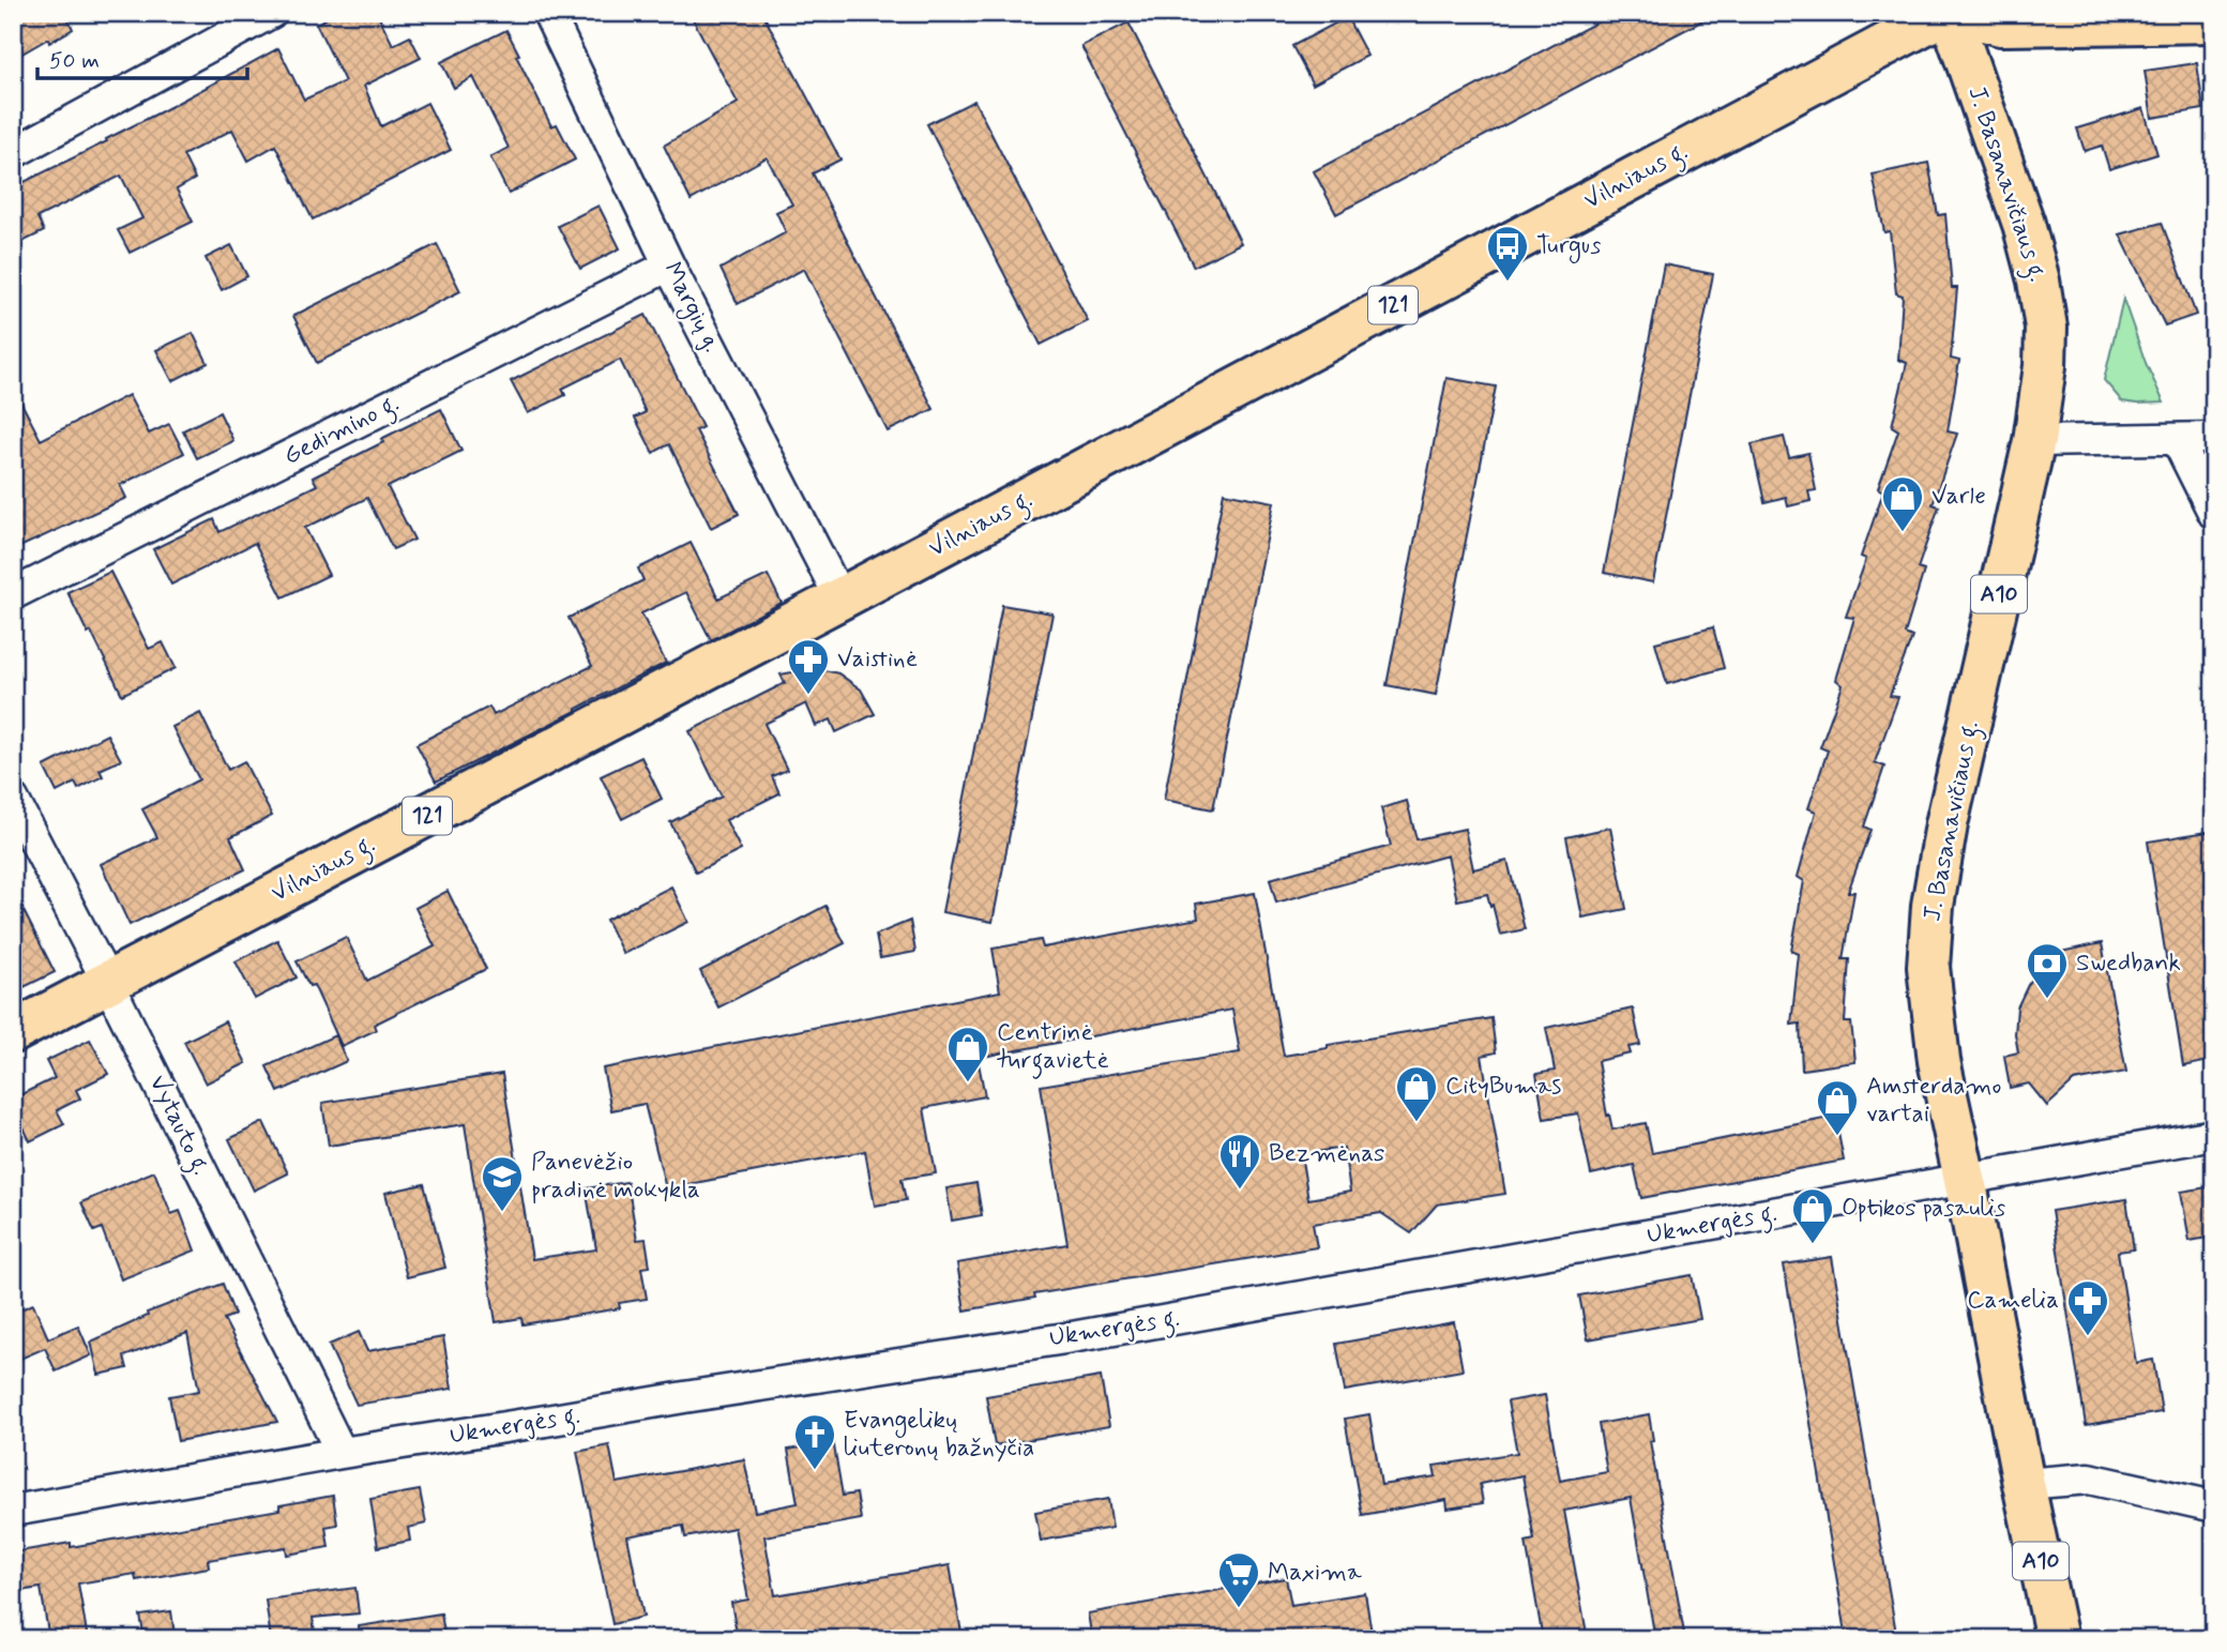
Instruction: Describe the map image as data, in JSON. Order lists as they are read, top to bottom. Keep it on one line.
{"streets":{"main road":["Vilniaus g.","J. Basanavičiaus g.","121","A10"],"street":["Margių g.","Gedimino g.","Vytauto g.","Ukmergės g."]},"crossings":[["Vilniaus g.","J. Basanavičiaus g."],["Vilniaus g.","Margių g."],["Vilniaus g.","Vytauto g."],["J. Basanavičiaus g.","Ukmergės g."],["Margių g.","Gedimino g."],["Vytauto g.","Ukmergės g."]],"places":{"bus stop":["Turgus"],"shop":["Varle","Centrinė turgavietė","CityBumas","Amsterdamo vartai","Optikos pasaulis"],"pharmacy":["Vaistinė","Camelia"],"bank":["Swedbank"],"restaurant":["Bezmėnas"],"school or university":["Panevėžio pradinė mokykla"],"church":["Evangelikų liuteronų bažnyčia"],"supermarket":["Maxima"]},"scale_bar":"50 m"}
